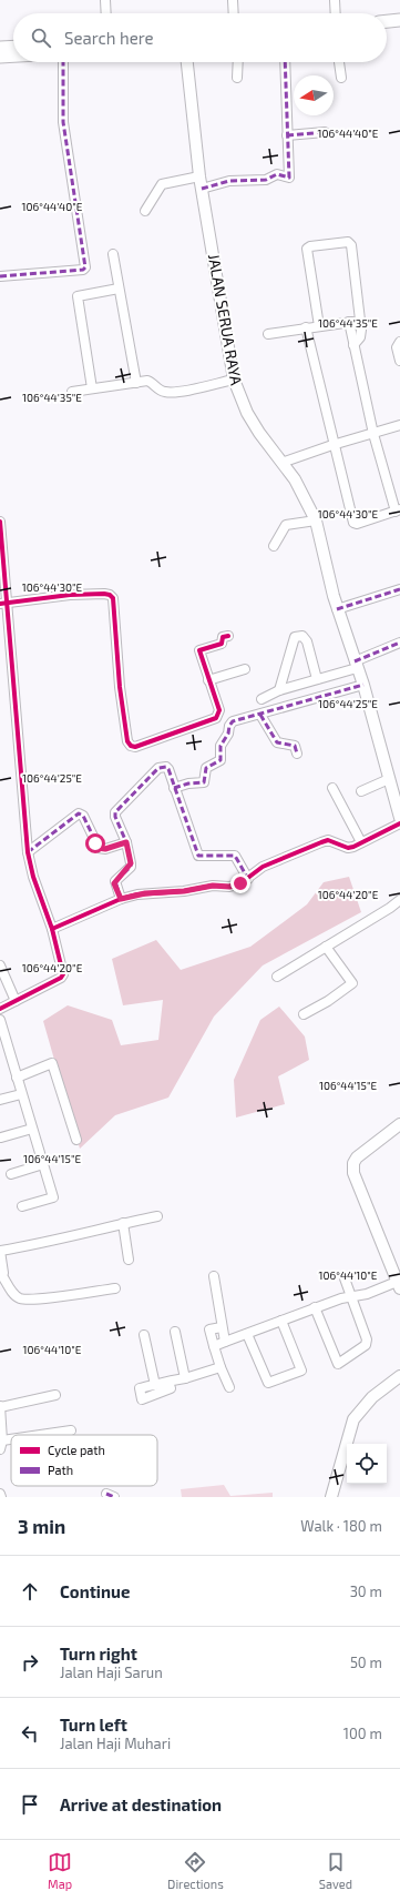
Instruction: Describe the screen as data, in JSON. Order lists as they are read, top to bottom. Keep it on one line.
{"streets":{"main road":["JALAN SERUA RAYA"]},"legend":["Cycle path","Path"],"north":"left","page":{"search":"Search here","heading":["3 min","Walk · 180 m"],"list":[["Continue","30 m"],["Turn right","Jalan Haji Sarun","50 m"],["Turn left","Jalan Haji Muhari","100 m"],"Arrive at destination"],"nav":["Map","Directions","Saved"]},"coordinates":["106°44'40\"E","106°44'35\"E","106°44'30\"E","106°44'25\"E","106°44'20\"E","106°44'15\"E","106°44'10\"E"]}
